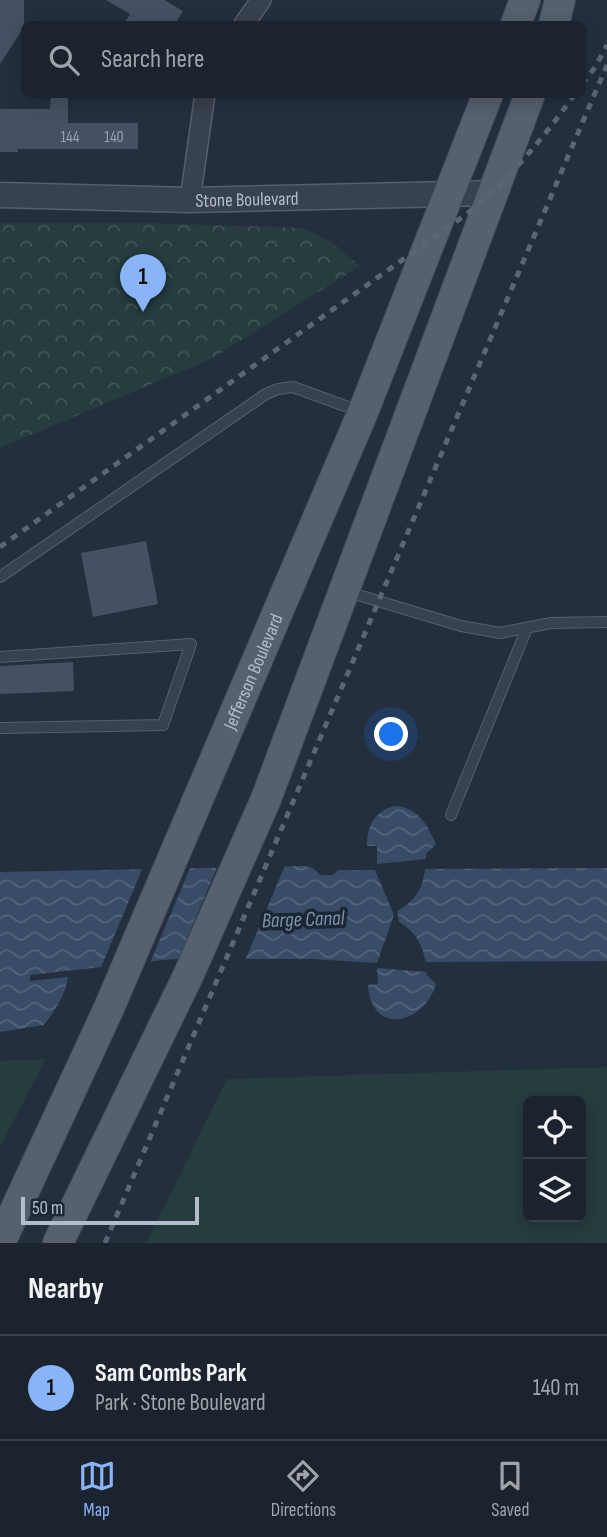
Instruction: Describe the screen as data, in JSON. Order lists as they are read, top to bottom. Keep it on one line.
{"streets":{"main road":["Jefferson Boulevard"],"street":["Stone Boulevard"]},"crossings":[["Stone Boulevard","Jefferson Boulevard"]],"water":["Barge Canal"],"house_numbers":["144","140"],"scale_bar":"50 m","page":{"search":"Search here","pins":"1","scale":"50 m","heading":"Nearby","list":[{"mark":"1","name":"Sam Combs Park","note":"Park · Stone Boulevard","value":"140 m"}],"nav":["Map","Directions","Saved"]}}
